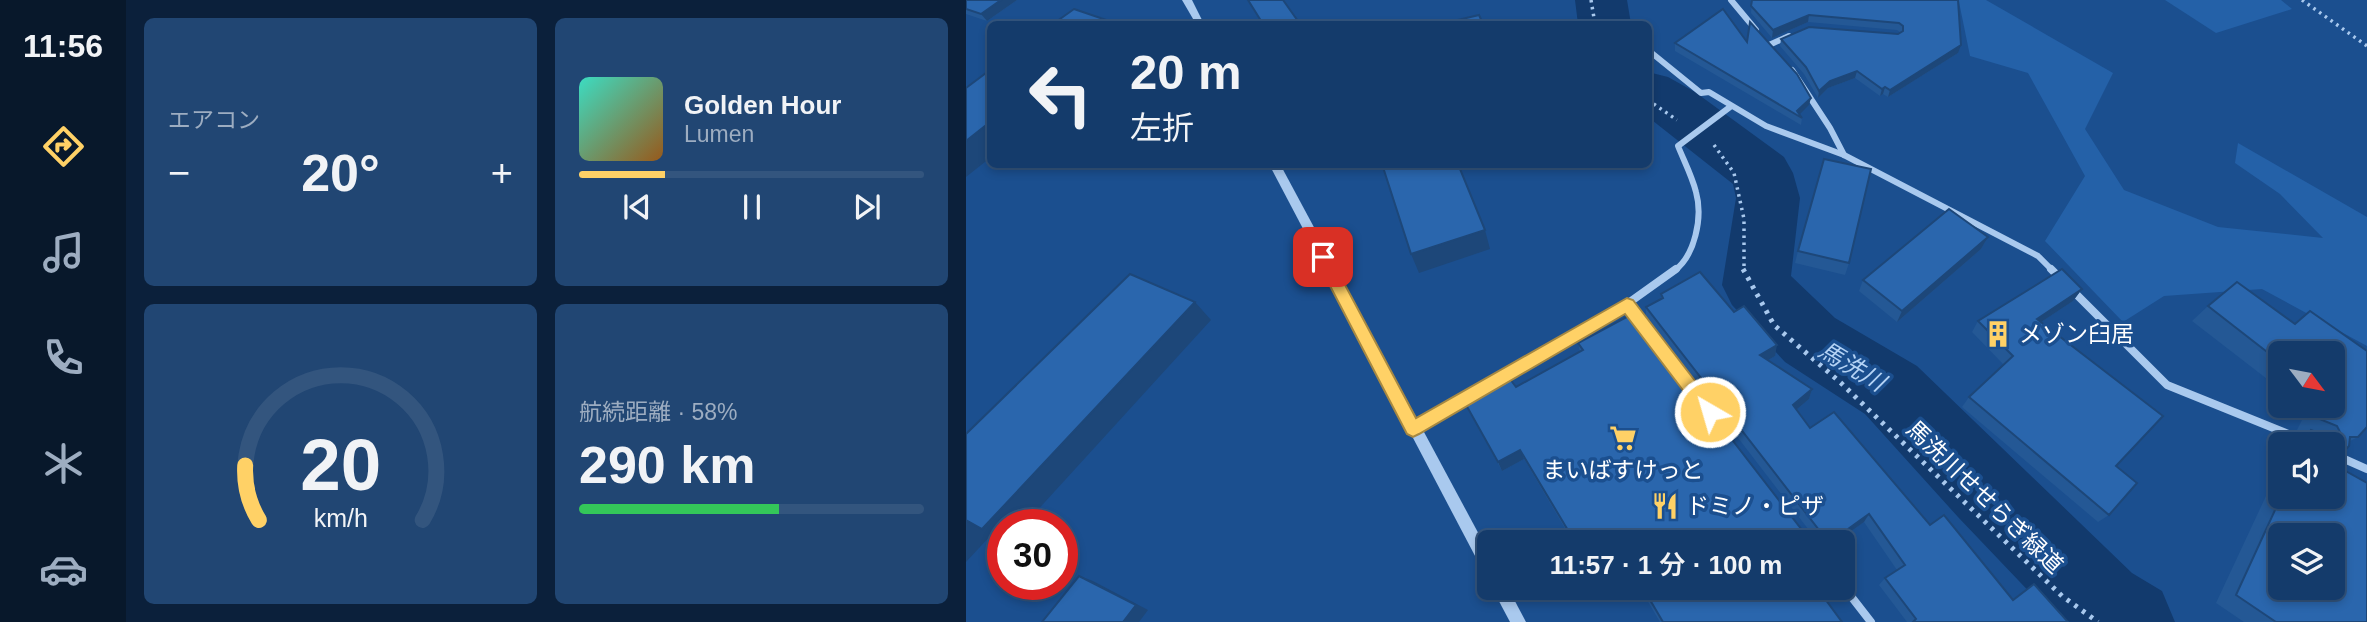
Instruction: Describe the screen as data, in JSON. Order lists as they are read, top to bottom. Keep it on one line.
{"streets":{"path":["馬洗川せせらぎ緑道"]},"water":["馬洗川"],"places":{"building":["メゾン臼居"],"supermarket":["まいばすけっと"],"restaurant":["ドミノ・ピザ"]},"north":"bottom right","page":{"tabs":"11:56","tile":["エアコン",["航続距離 · 58%","290 km"]],"turn":["20 m","左折"],"song":["Golden Hour","Lumen"],"heat":["−","20°","+"],"limit":"30","trip":"11:57 · 1 分 · 100 m","gauge":["20","km/h"]}}
